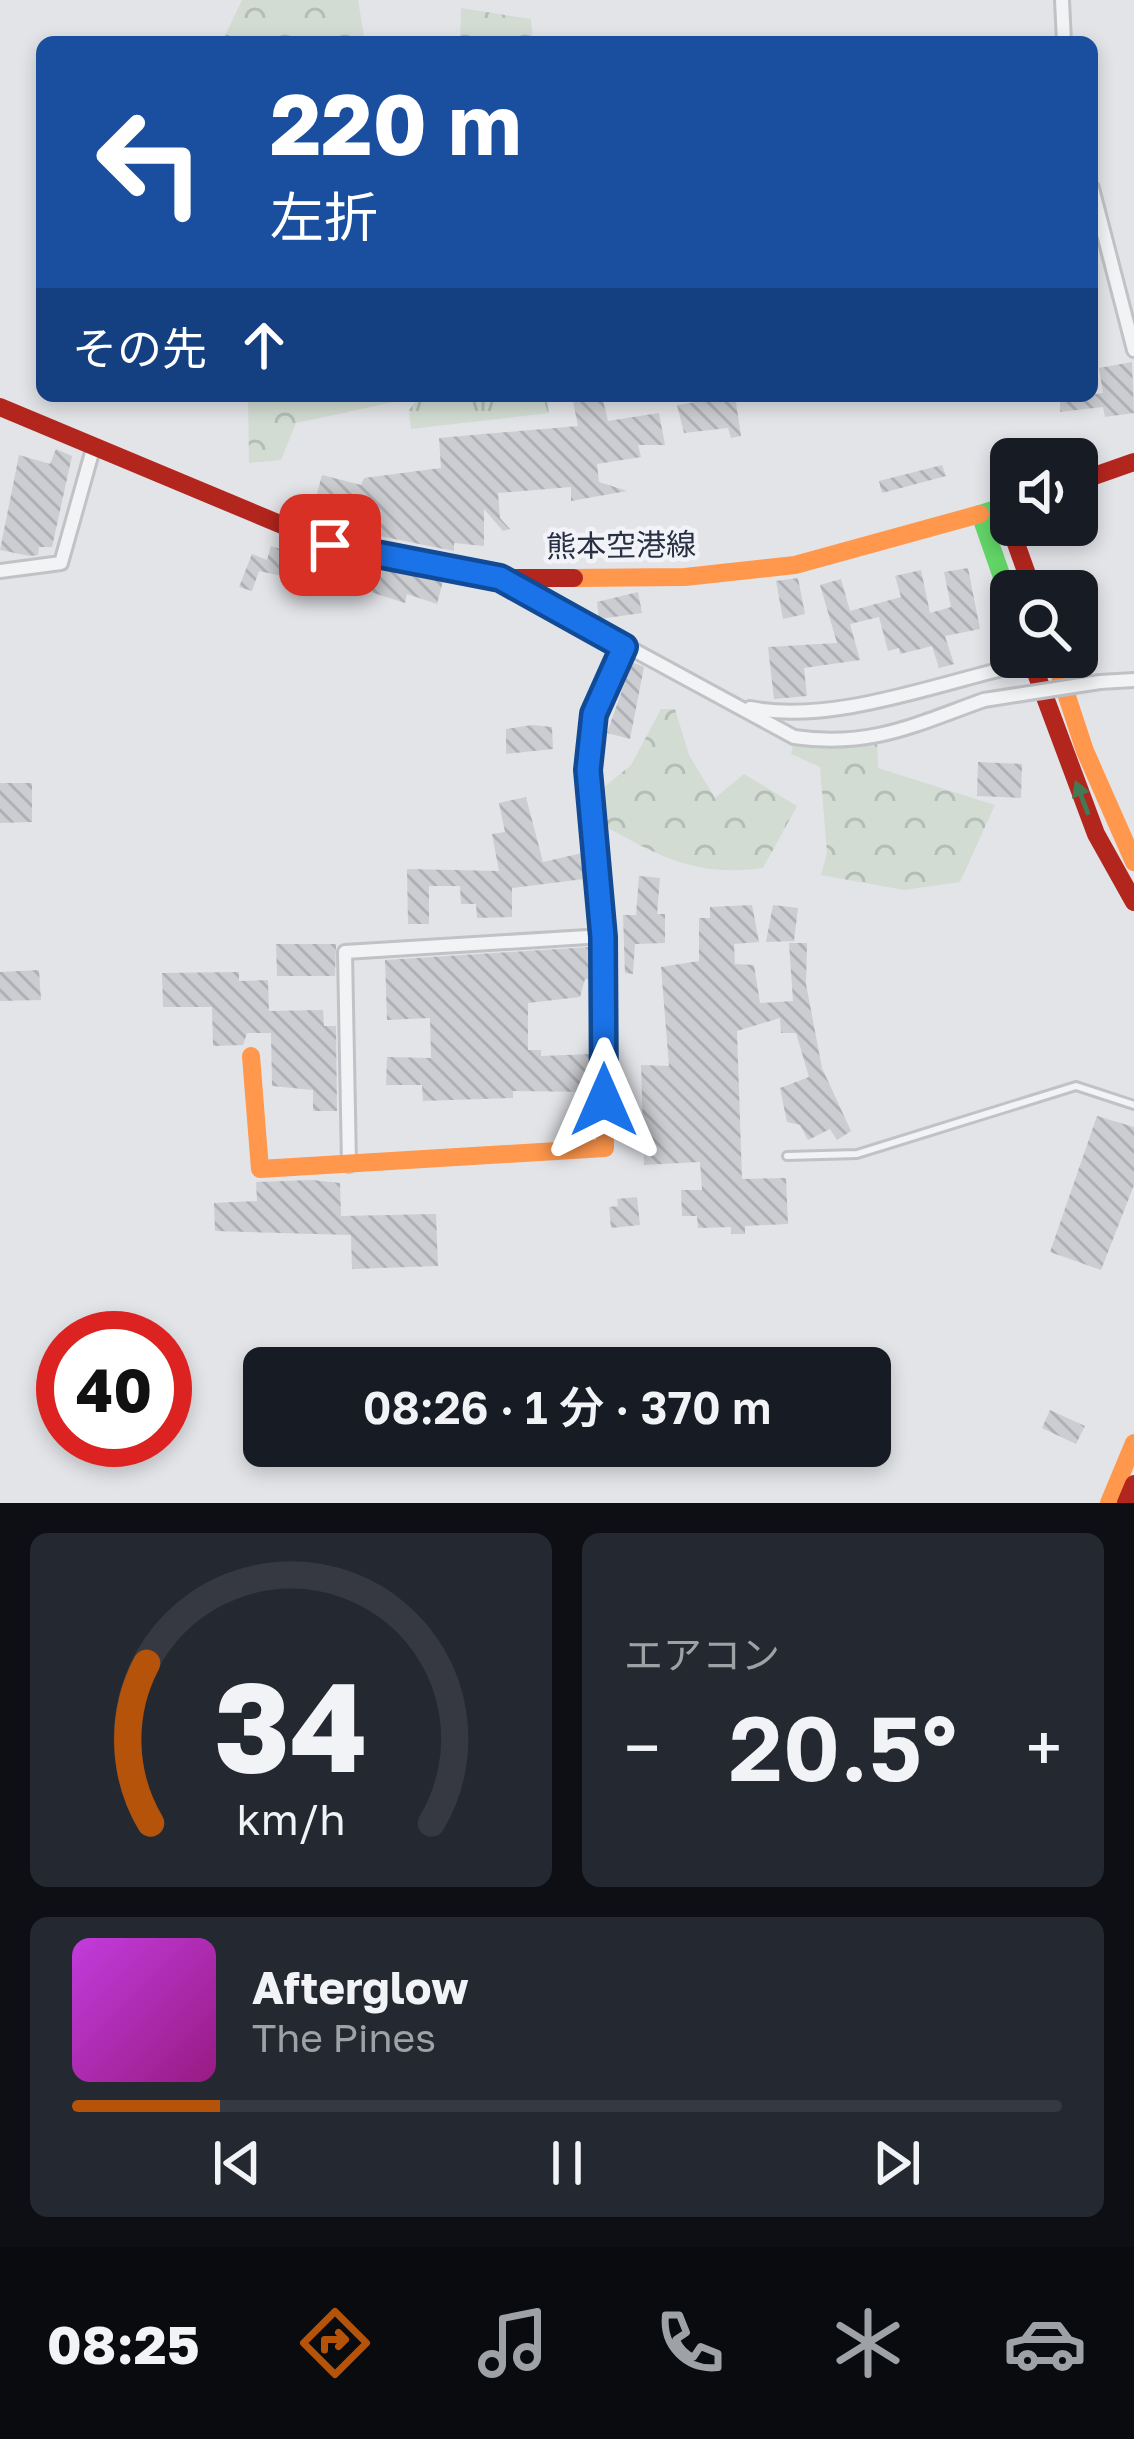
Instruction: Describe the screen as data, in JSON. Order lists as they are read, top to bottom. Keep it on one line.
{"streets":{"main road":["熊本空港線"]},"page":{"turn":["220 m","左折"],"then":"その先","limit":"40","trip":"08:26 · 1 分 · 370 m","tile":"エアコン","heat":["−","20.5°","+"],"song":["Afterglow","The Pines"],"tabs":"08:25","gauge":["34","km/h"]}}
